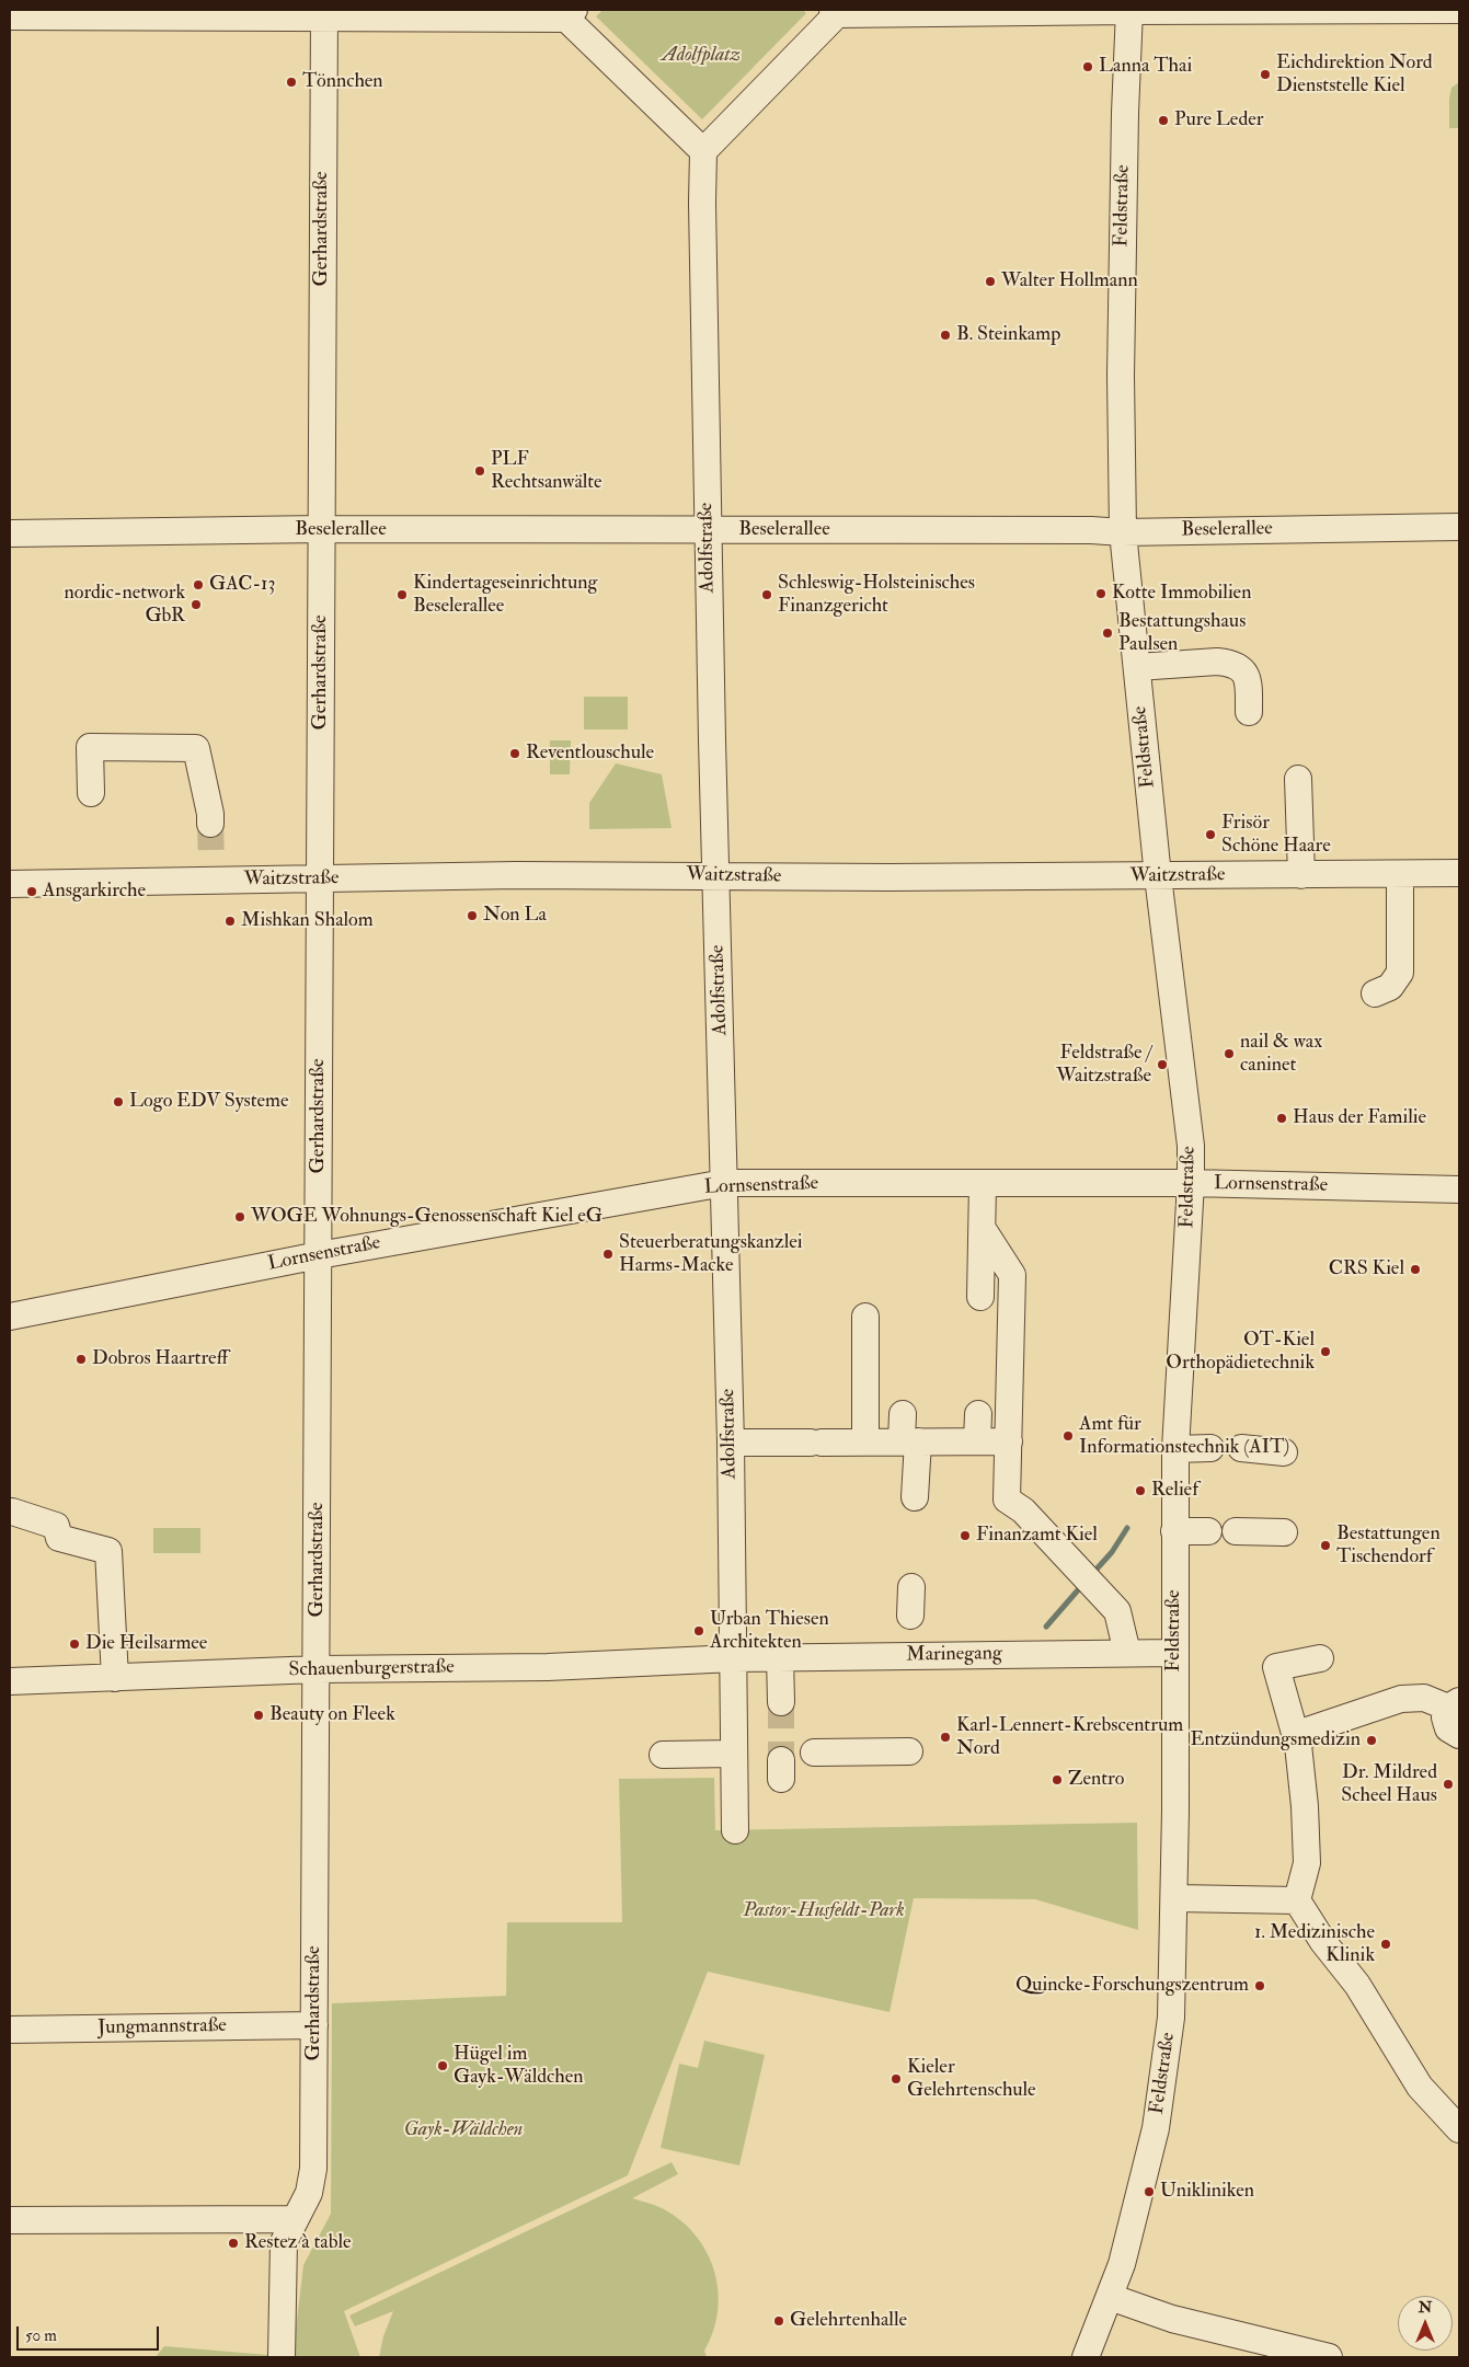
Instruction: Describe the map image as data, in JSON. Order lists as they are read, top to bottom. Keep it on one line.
{"streets":{"street":["Feldstraße","Gerhardstraße","Beselerallee","Adolfstraße","Waitzstraße","Lornsenstraße","Marinegang","Schauenburgerstraße","Jungmannstraße"]},"crossings":[["Feldstraße","Beselerallee"],["Feldstraße","Waitzstraße"],["Feldstraße","Lornsenstraße"],["Feldstraße","Marinegang"],["Gerhardstraße","Beselerallee"],["Gerhardstraße","Waitzstraße"],["Gerhardstraße","Lornsenstraße"],["Gerhardstraße","Schauenburgerstraße"],["Gerhardstraße","Jungmannstraße"],["Beselerallee","Adolfstraße"],["Adolfstraße","Waitzstraße"],["Adolfstraße","Lornsenstraße"],["Adolfstraße","Marinegang"],["Adolfstraße","Schauenburgerstraße"],["Marinegang","Schauenburgerstraße"]],"parks":["Adolfplatz","Pastor-Husfeldt-Park","Gayk-Wäldchen"],"places":["Lanna Thai","Eichdirektion Nord Dienststelle Kiel","Tönnchen","Pure Leder","Walter Hollmann","B. Steinkamp","PLF Rechtsanwälte","GAC-13","Kotte Immobilien","Kindertageseinrichtung Beselerallee","Schleswig-Holsteinisches Finanzgericht","nordic-network GbR","Bestattungshaus Paulsen","Reventlouschule","Frisör Schöne Haare","Ansgarkirche","Non La","Mishkan Shalom","nail & wax caninet","Feldstraße / Waitzstraße","Logo EDV Systeme","Haus der Familie","WOGE Wohnungs-Genossenschaft Kiel eG","Steuerberatungskanzlei Harms-Macke","CRS Kiel","OT-Kiel Orthopädietechnik","Dobros Haartreff","Amt für Informationstechnik (AIT)","Relief","Finanzamt Kiel","Bestattungen Tischendorf","Urban Thiesen Architekten","Die Heilsarmee","Beauty on Fleek","Karl-Lennert-Krebscentrum Nord","Entzündungsmedizin","Zentro","Dr. Mildred Scheel Haus","1. Medizinische Klinik","Quincke-Forschungszentrum","Hügel im Gayk-Wäldchen","Kieler Gelehrtenschule","Unikliniken","Restez à table","Gelehrtenhalle"],"scale_bar":"50 m","north":"top"}
